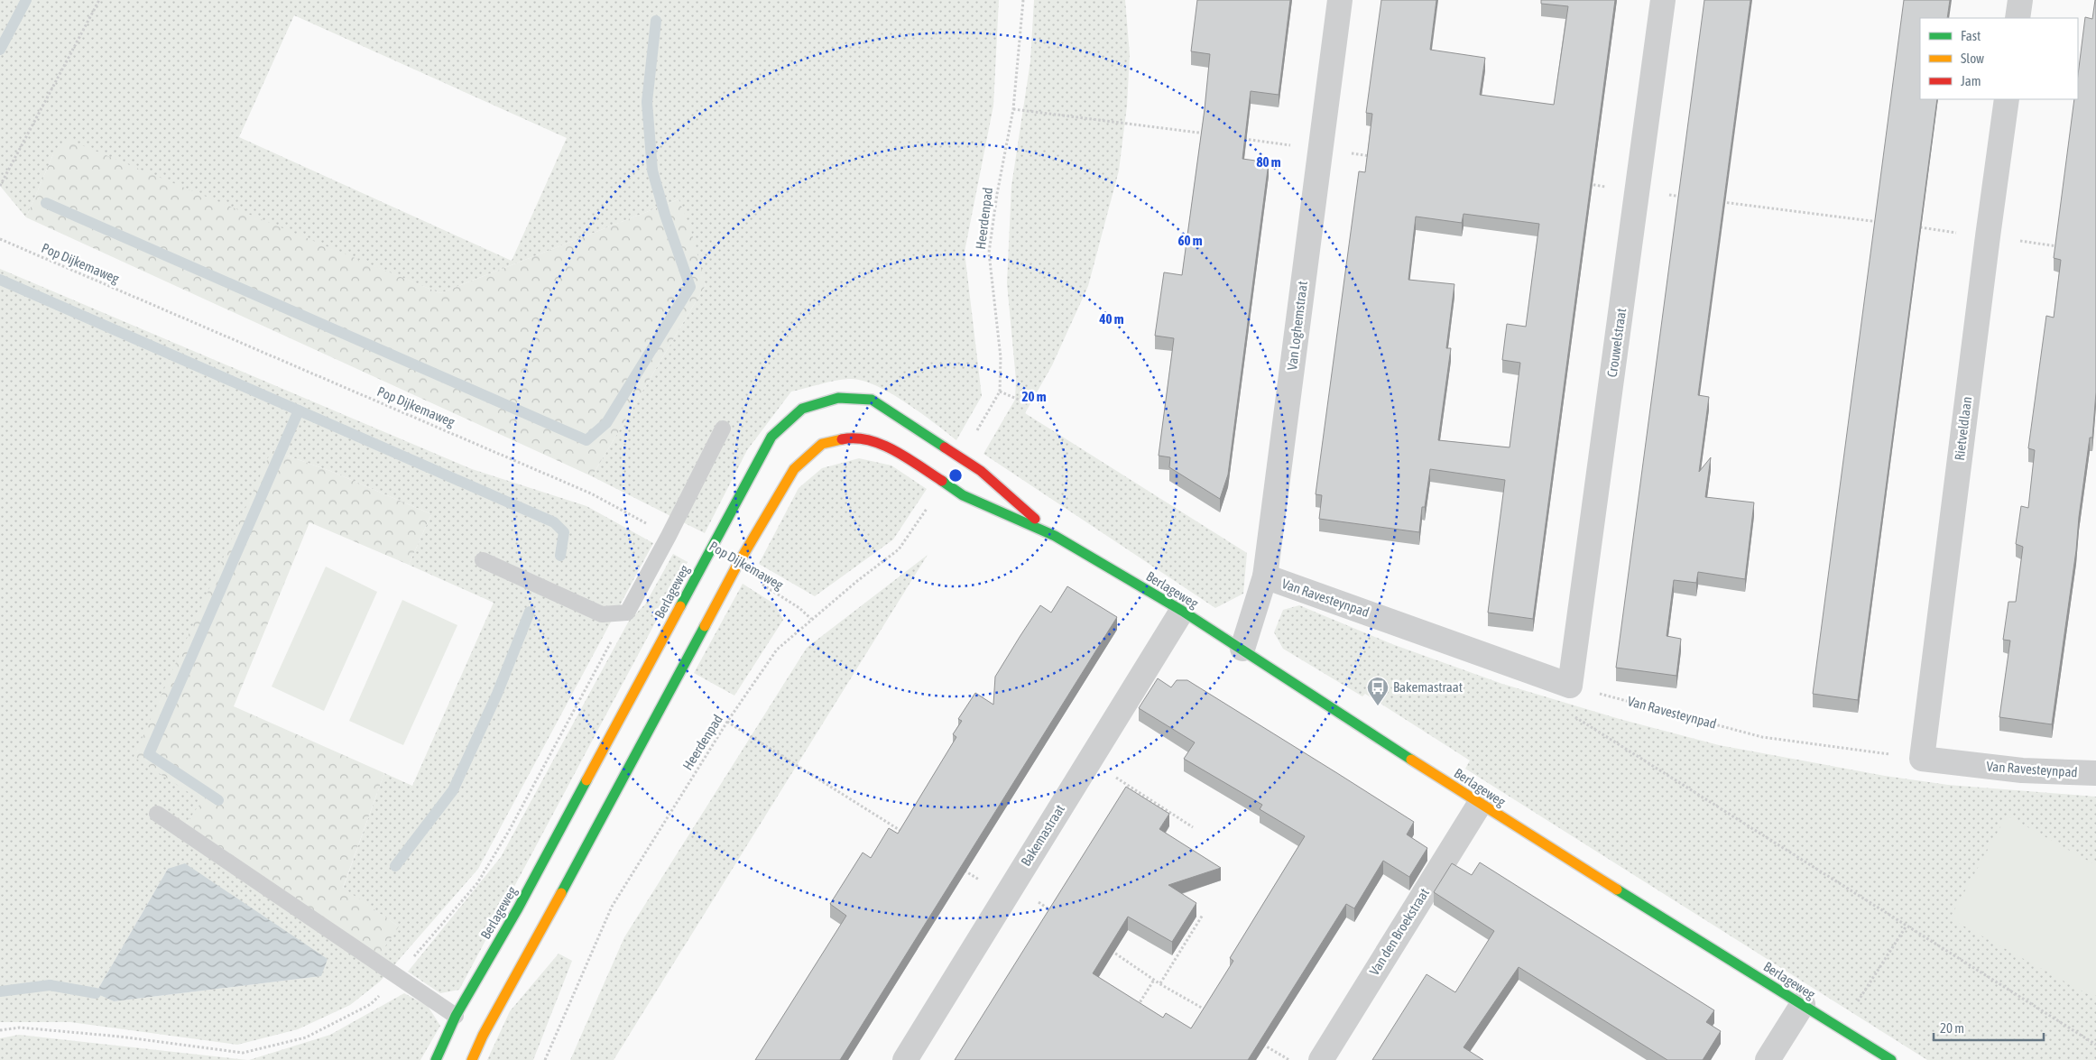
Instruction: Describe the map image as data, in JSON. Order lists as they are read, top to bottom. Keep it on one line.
{"streets":{"street":["Van Loghemstraat","Crouwelstraat","Rietveldlaan","Berlageweg","Van Ravesteynpad","Bakemastraat","Van den Broekstraat"],"path":["Heerdenpad","Pop Dijkemaweg"]},"crossings":[["Heerdenpad","Pop Dijkemaweg"],["Heerdenpad","Berlageweg"],["Pop Dijkemaweg","Berlageweg"],["Van Loghemstraat","Berlageweg"],["Van Loghemstraat","Van Ravesteynpad"],["Crouwelstraat","Van Ravesteynpad"],["Rietveldlaan","Van Ravesteynpad"],["Berlageweg","Bakemastraat"],["Berlageweg","Van den Broekstraat"]],"places":{"bus stop":["Bakemastraat"]},"legend":["Fast","Slow","Jam"],"scale_bar":"20 m","rings":["80 m","60 m","40 m","20 m"]}
